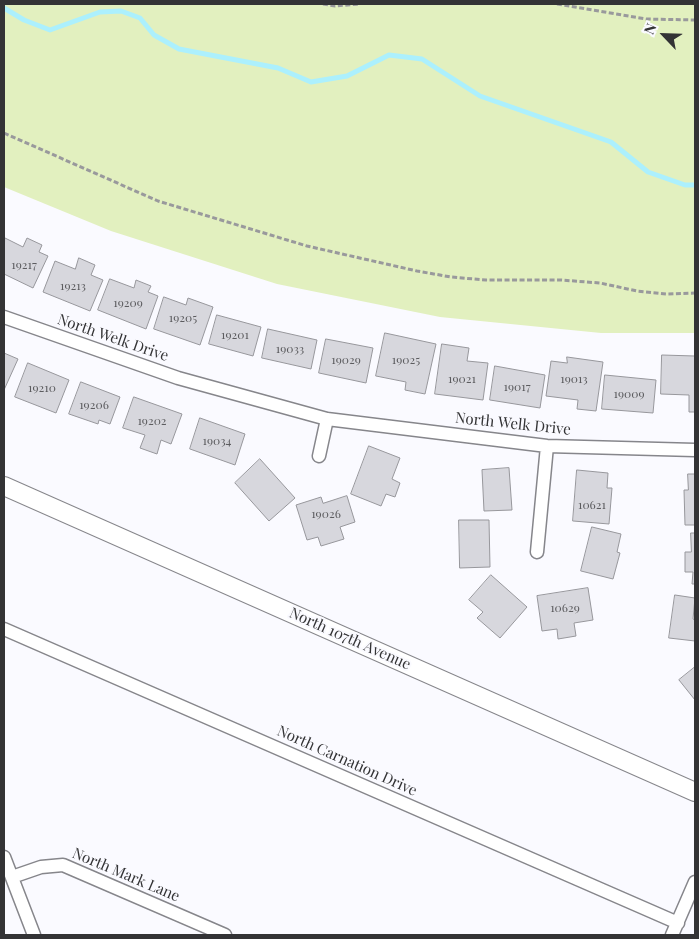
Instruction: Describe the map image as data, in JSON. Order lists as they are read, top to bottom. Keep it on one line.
{"streets":{"main road":["North 107th Avenue"],"street":["North Welk Drive","North Carnation Drive","North Mark Lane"]},"house_numbers":["19217","19213","19209","19205","19201","19033","19029","19025","19021","19013","19017","19210","19009","19206","19202","19034","10621","19026","10629"],"north":"top left"}
